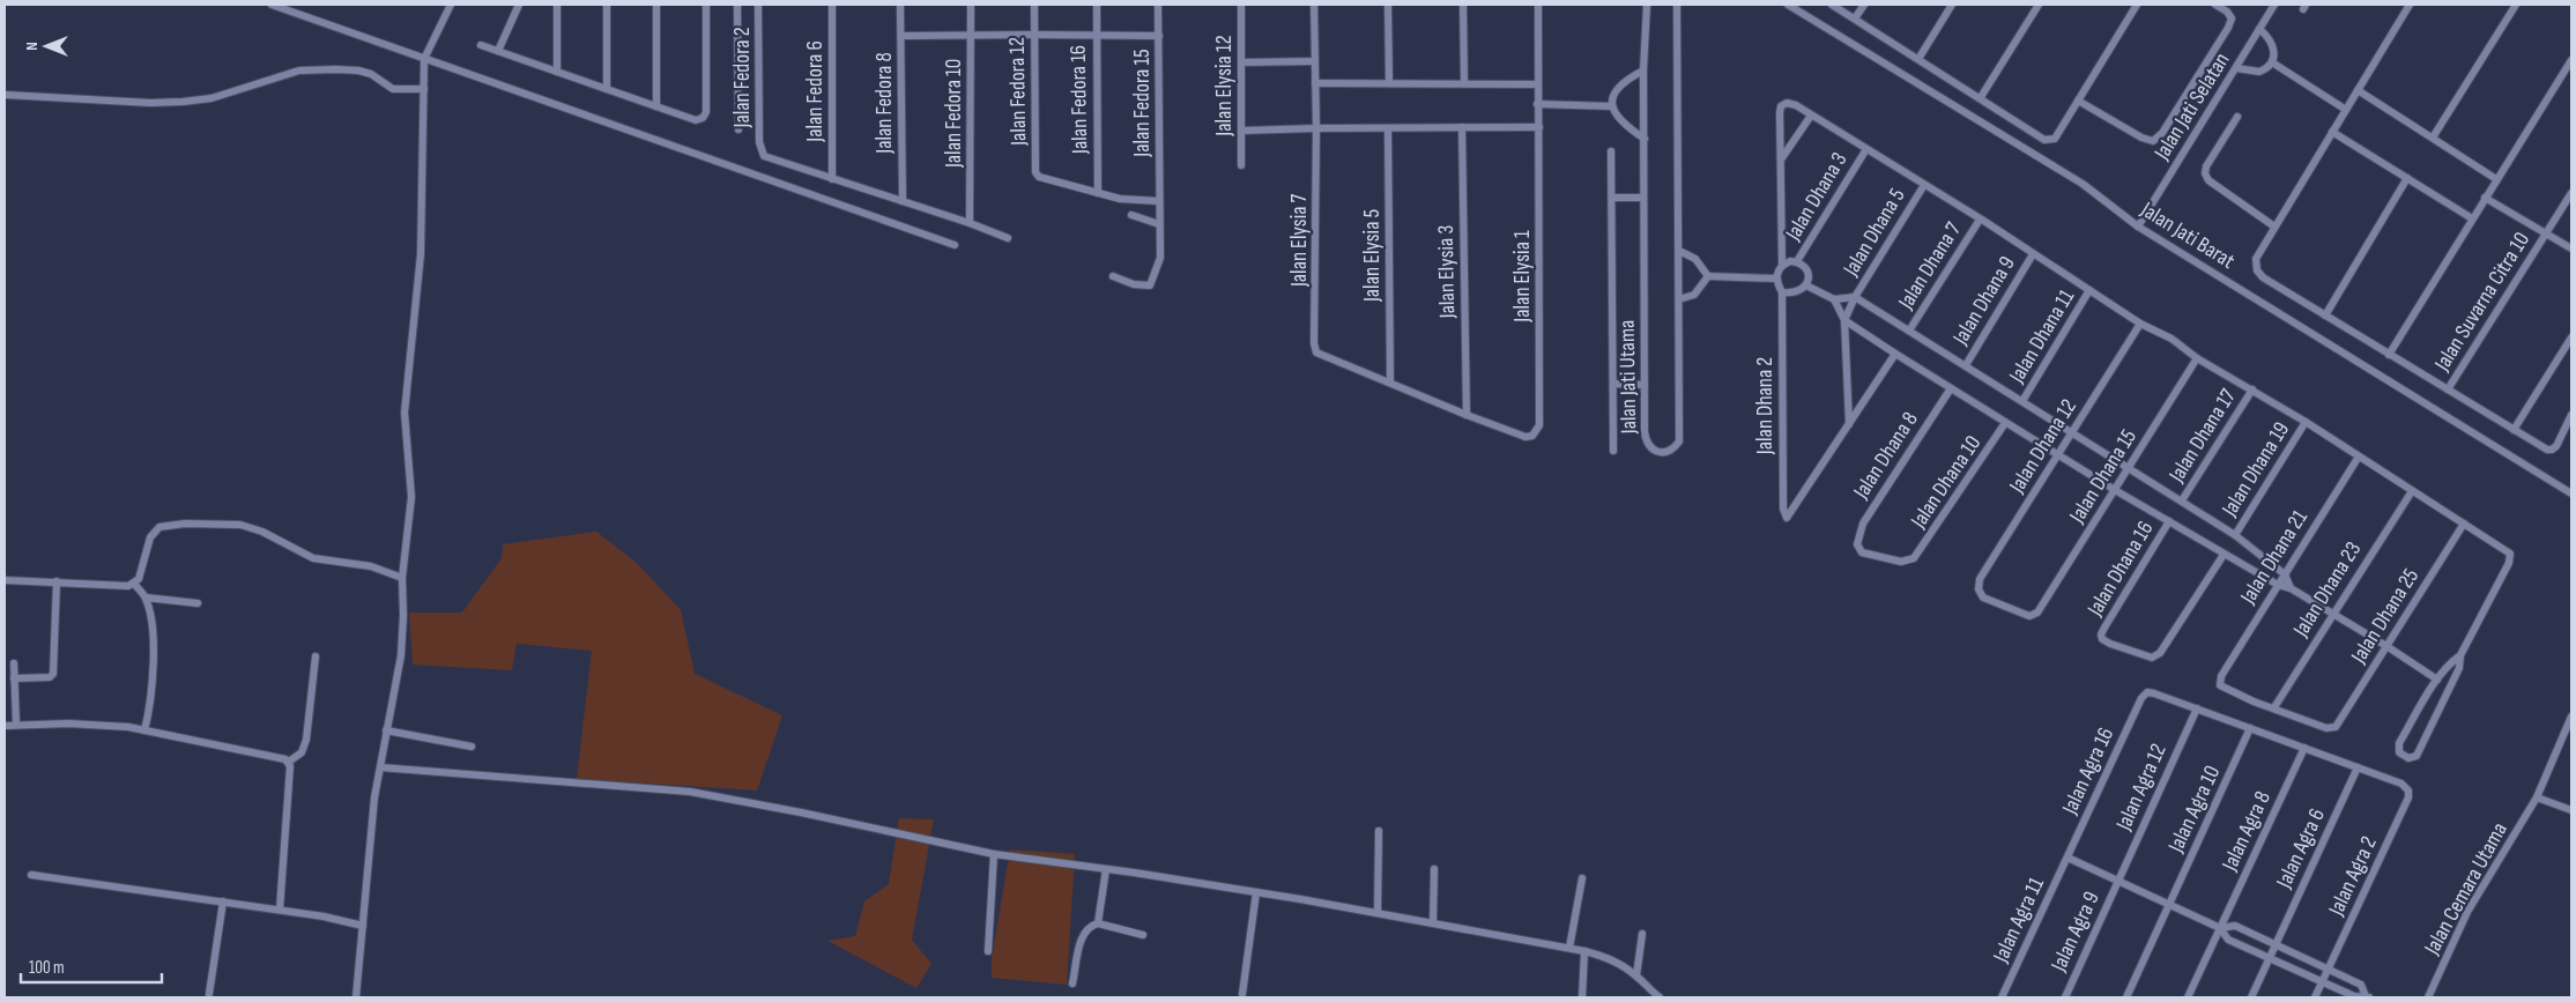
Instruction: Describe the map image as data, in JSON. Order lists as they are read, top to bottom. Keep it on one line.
{"streets":{"street":["Jalan Fedora 2","Jalan Elysia 12","Jalan Fedora 6","Jalan Fedora 12","Jalan Fedora 16","Jalan Fedora 8","Jalan Fedora 15","Jalan Jati Selatan","Jalan Fedora 10","Jalan Dhana 3","Jalan Dhana 5","Jalan Jati Barat","Jalan Elysia 7","Jalan Elysia 5","Jalan Dhana 7","Jalan Elysia 3","Jalan Elysia 1","Jalan Dhana 9","Jalan Suvarna Citra 10","Jalan Dhana 11","Jalan Jati Utama","Jalan Dhana 2","Jalan Dhana 17","Jalan Dhana 12","Jalan Dhana 8","Jalan Dhana 19","Jalan Dhana 15","Jalan Dhana 10","Jalan Dhana 21","Jalan Dhana 16","Jalan Dhana 23","Jalan Dhana 25","Jalan Agra 16","Jalan Agra 12","Jalan Agra 10","Jalan Agra 8","Jalan Agra 6","Jalan Agra 2","Jalan Cemara Utama","Jalan Agra 11","Jalan Agra 9"]},"crossings":[["Jalan Fedora 2","Jalan Fedora 6"],["Jalan Fedora 12","Jalan Fedora 16"],["Jalan Jati Selatan","Jalan Jati Barat"],["Jalan Dhana 3","Jalan Dhana 2"],["Jalan Elysia 7","Jalan Elysia 5"],["Jalan Elysia 3","Jalan Elysia 1"],["Jalan Dhana 12","Jalan Dhana 15"],["Jalan Dhana 8","Jalan Dhana 10"],["Jalan Dhana 21","Jalan Dhana 23"],["Jalan Dhana 21","Jalan Dhana 25"],["Jalan Dhana 23","Jalan Dhana 25"],["Jalan Agra 16","Jalan Agra 12"],["Jalan Agra 16","Jalan Agra 11"],["Jalan Agra 12","Jalan Agra 9"],["Jalan Agra 6","Jalan Agra 2"]],"scale_bar":"100 m","north":"left"}
